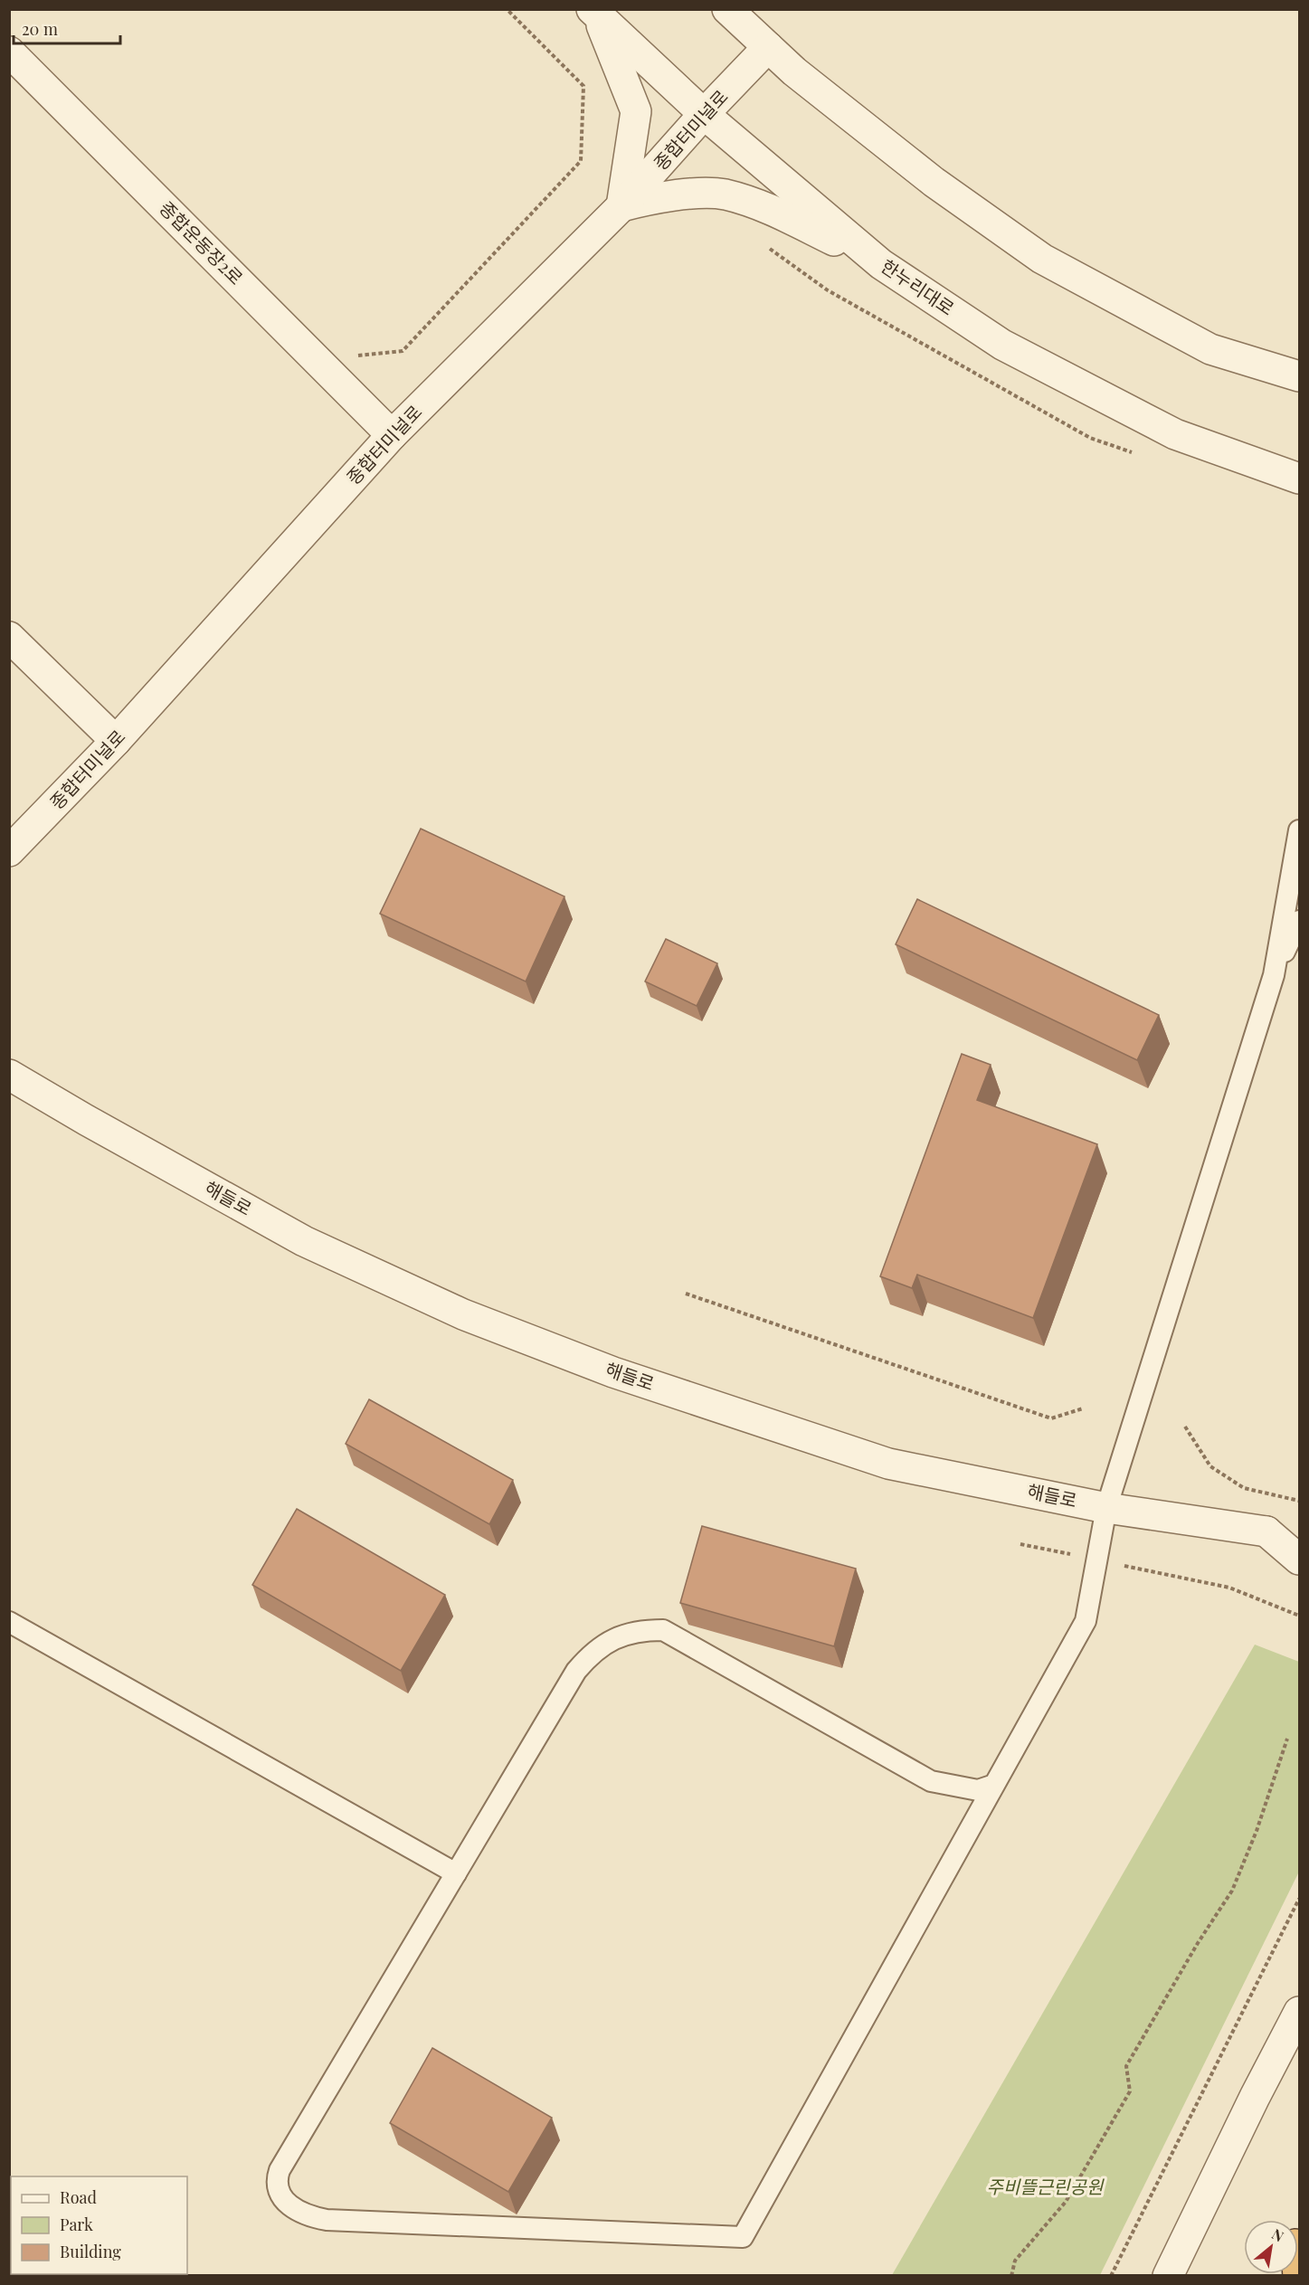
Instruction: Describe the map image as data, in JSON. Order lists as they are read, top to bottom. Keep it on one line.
{"streets":{"street":["종합터미널로","종합운동장2로","한누리대로","해들로"]},"crossings":[["종합터미널로","종합운동장2로"],["종합터미널로","한누리대로"]],"parks":["주비뜰근린공원"],"legend":["Road","Park","Building"],"scale_bar":"20 m","north":"top right"}
